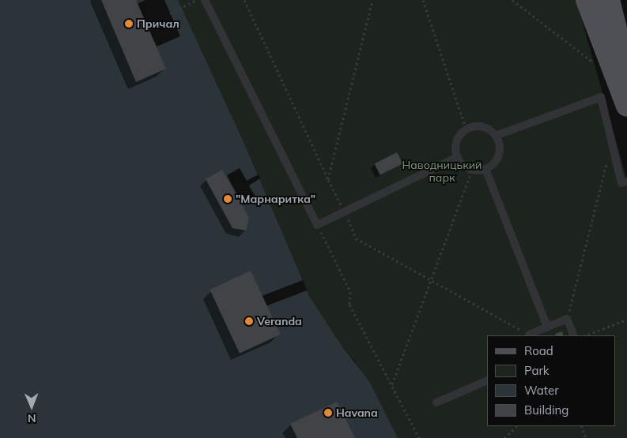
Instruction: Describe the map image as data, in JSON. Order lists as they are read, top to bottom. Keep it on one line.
{"parks":["Наводницький парк"],"places":["Причал","\"Марнаритка\"","Veranda","Havana"],"legend":["Road","Park","Water","Building"],"north":"bottom"}
